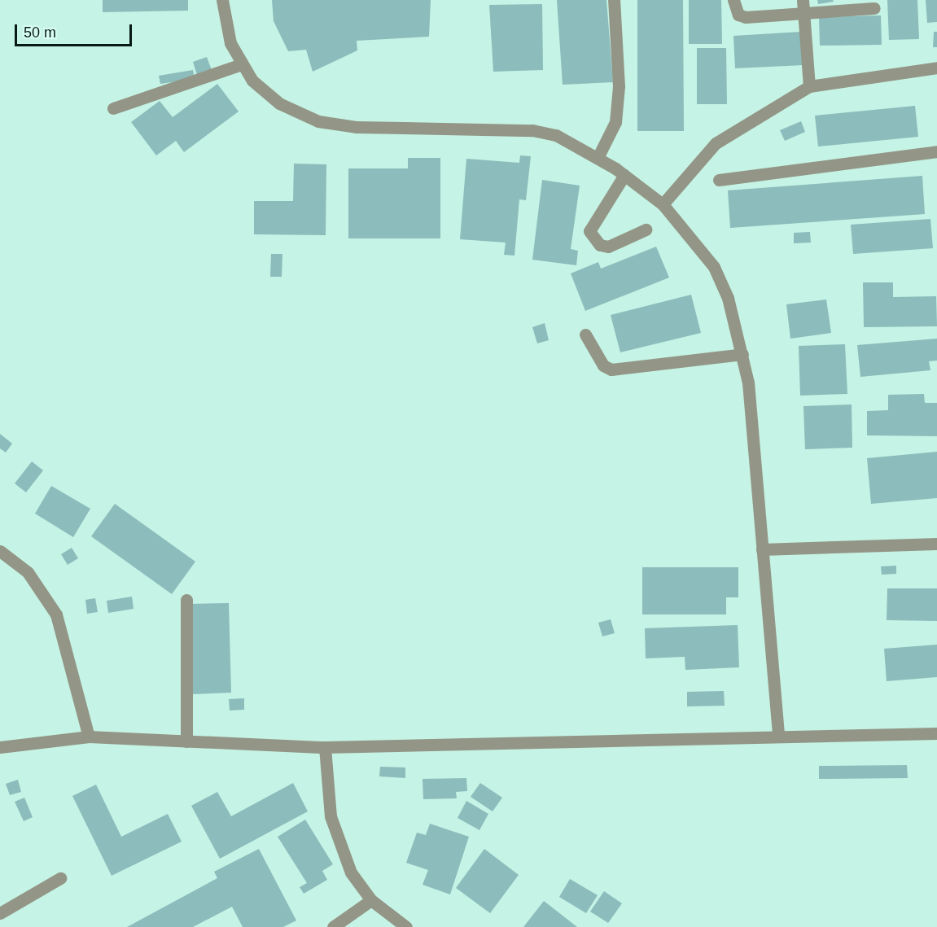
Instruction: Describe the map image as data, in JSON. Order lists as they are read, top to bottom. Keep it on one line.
{"scale_bar":"50 m"}
